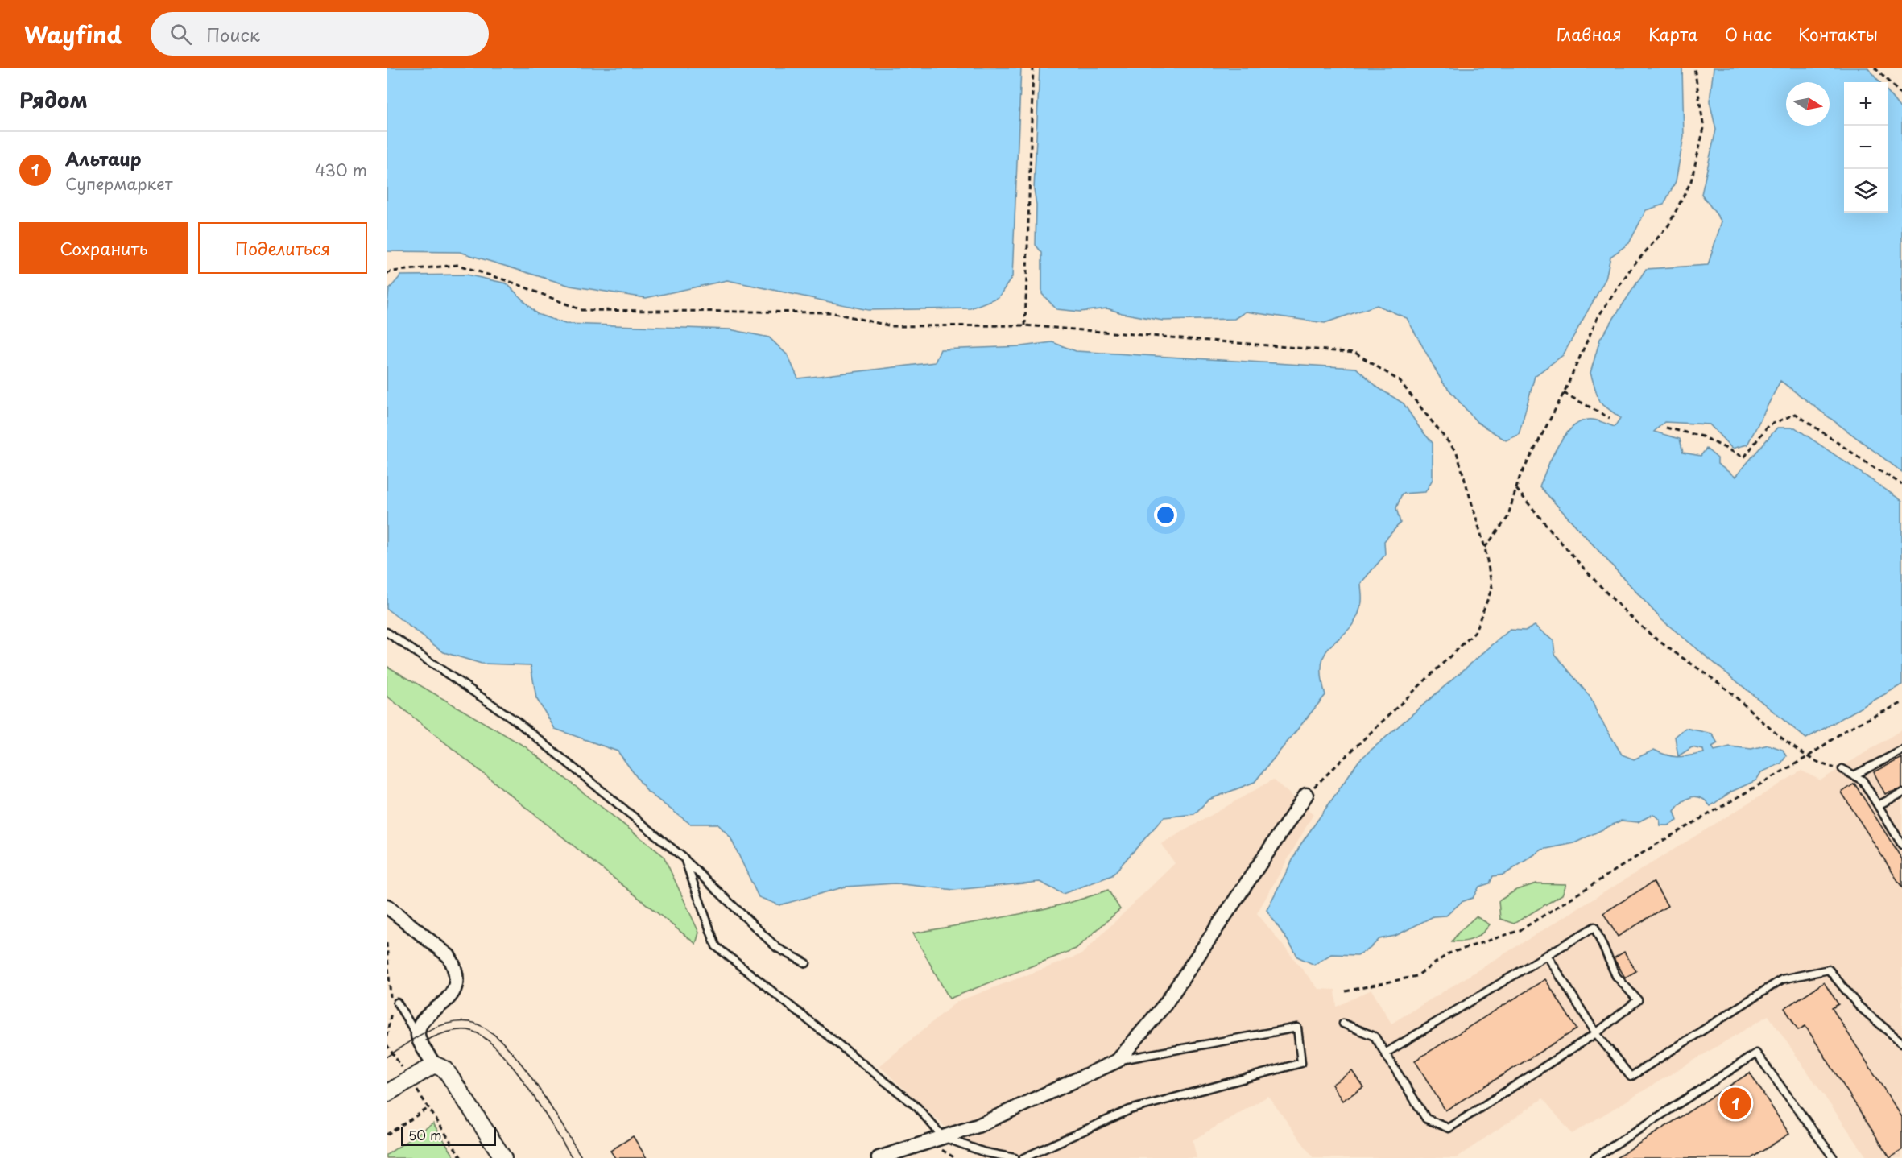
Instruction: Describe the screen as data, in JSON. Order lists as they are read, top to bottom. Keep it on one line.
{"scale_bar":"50 m","north":"right","page":{"header":"Wayfind","search":"Поиск","nav":["Главная","Карта","О нас","Контакты"],"heading":"Рядом","map_buttons":["+","−"],"list":[{"mark":"1","name":"Альтаир","note":"Супермаркет","value":"430 m"}],"buttons":["Сохранить","Поделиться"],"pins":"1","scale":"50 m"}}
